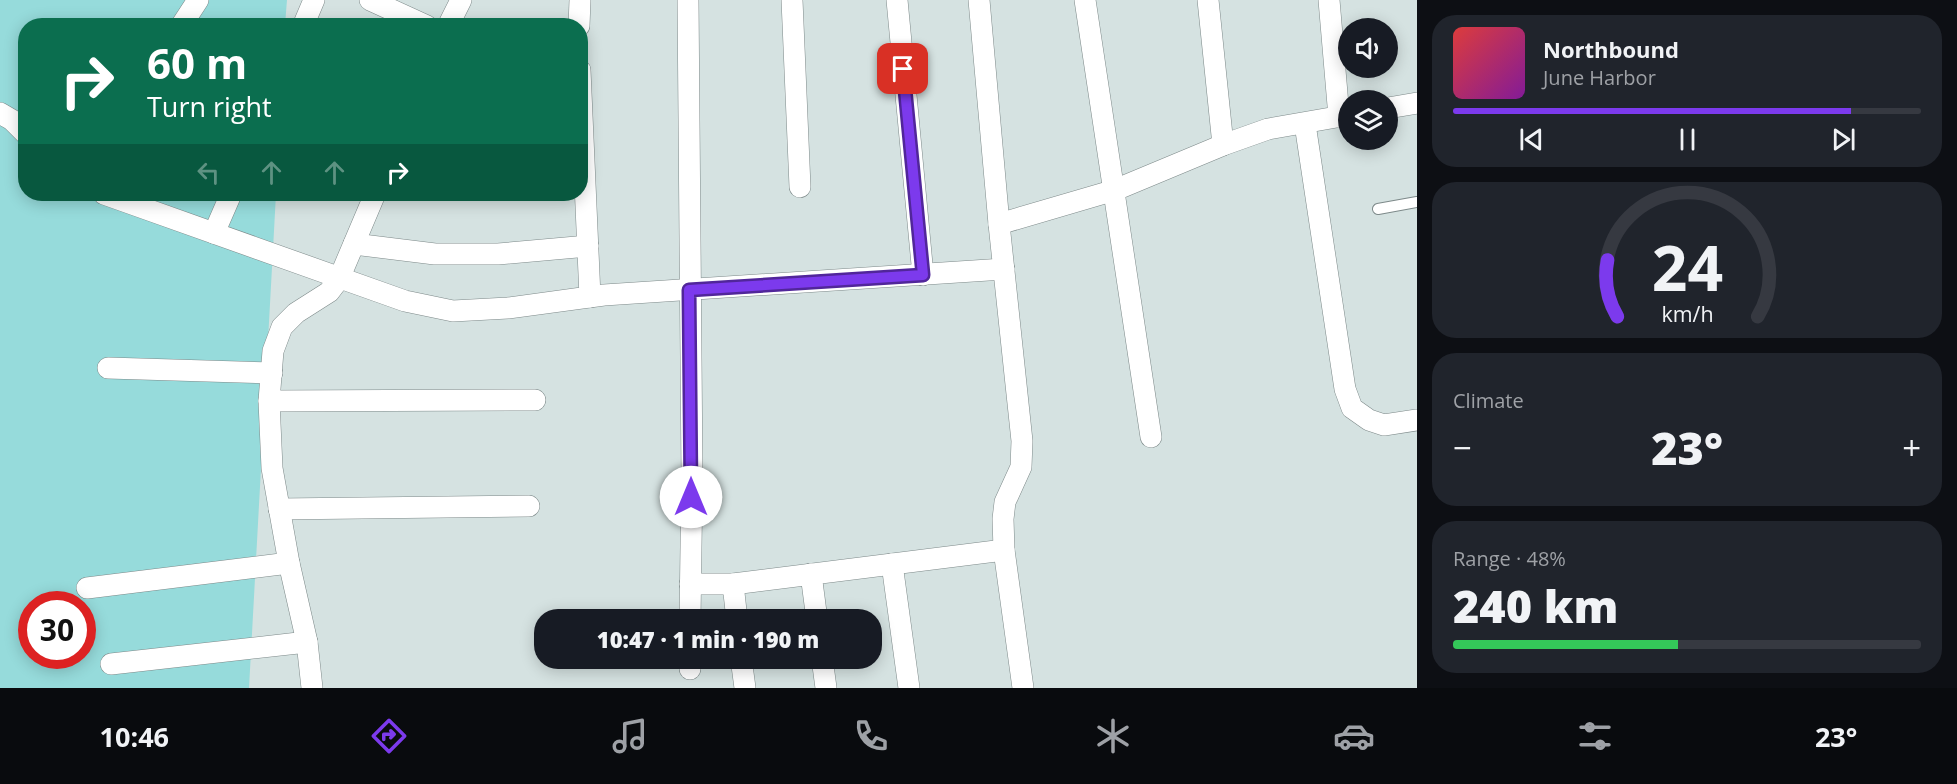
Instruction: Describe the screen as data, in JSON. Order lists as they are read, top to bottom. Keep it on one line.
{"page":{"turn":["60 m","Turn right"],"song":["Northbound","June Harbor"],"tile":["Climate",["Range · 48%","240 km"]],"heat":["−","23°","+"],"limit":"30","trip":"10:47 · 1 min · 190 m","tabs":["10:46","23°"],"gauge":["24","km/h"]}}
